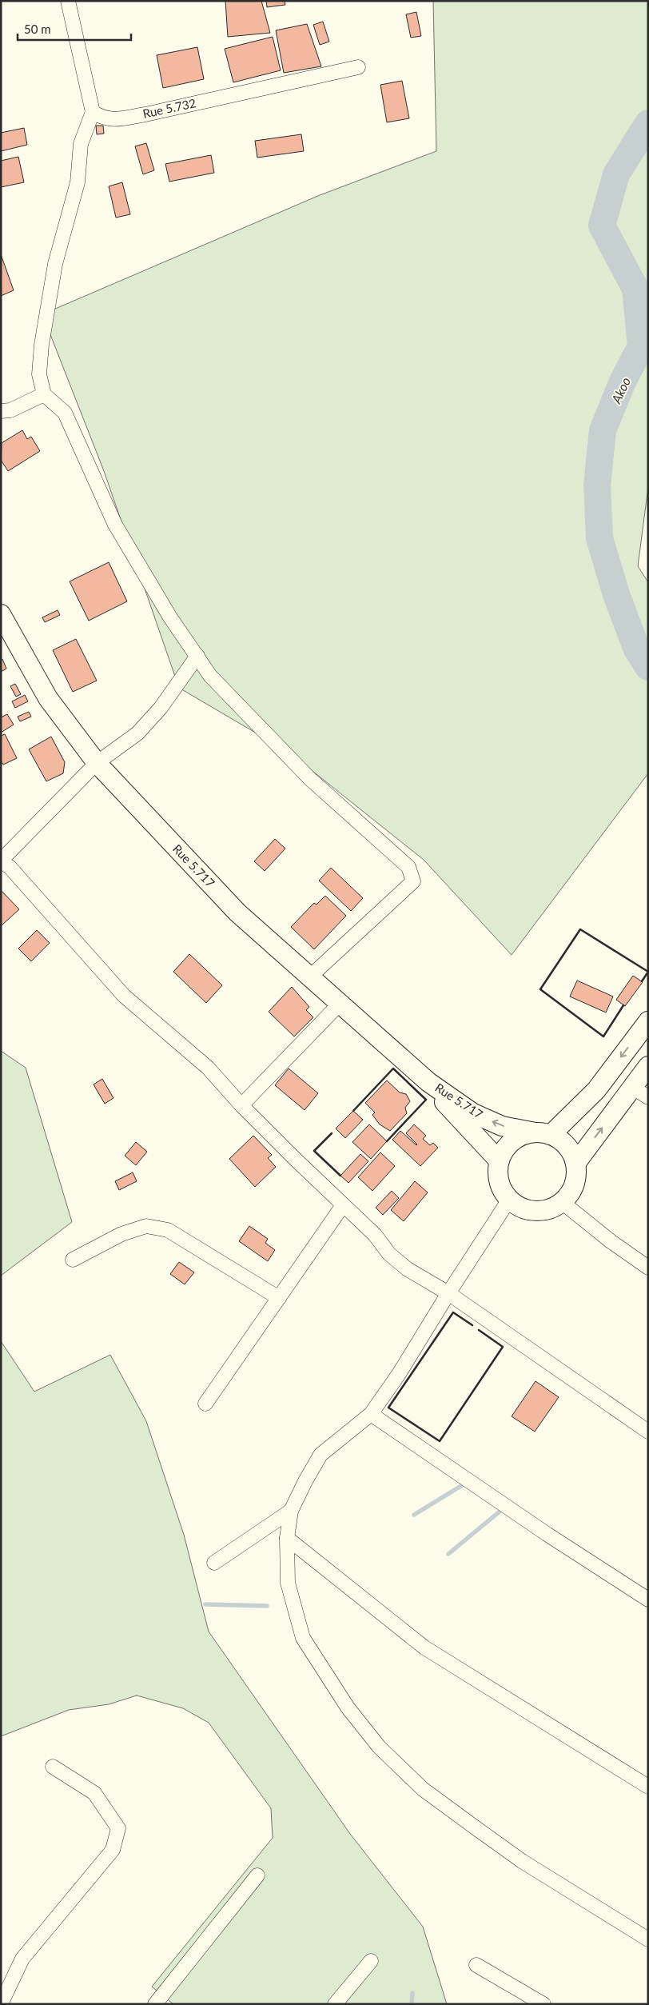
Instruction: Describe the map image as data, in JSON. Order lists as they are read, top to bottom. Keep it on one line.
{"streets":{"street":["Rue 5.732","Rue 5.717"]},"water":["Akoo"],"scale_bar":"50 m"}
